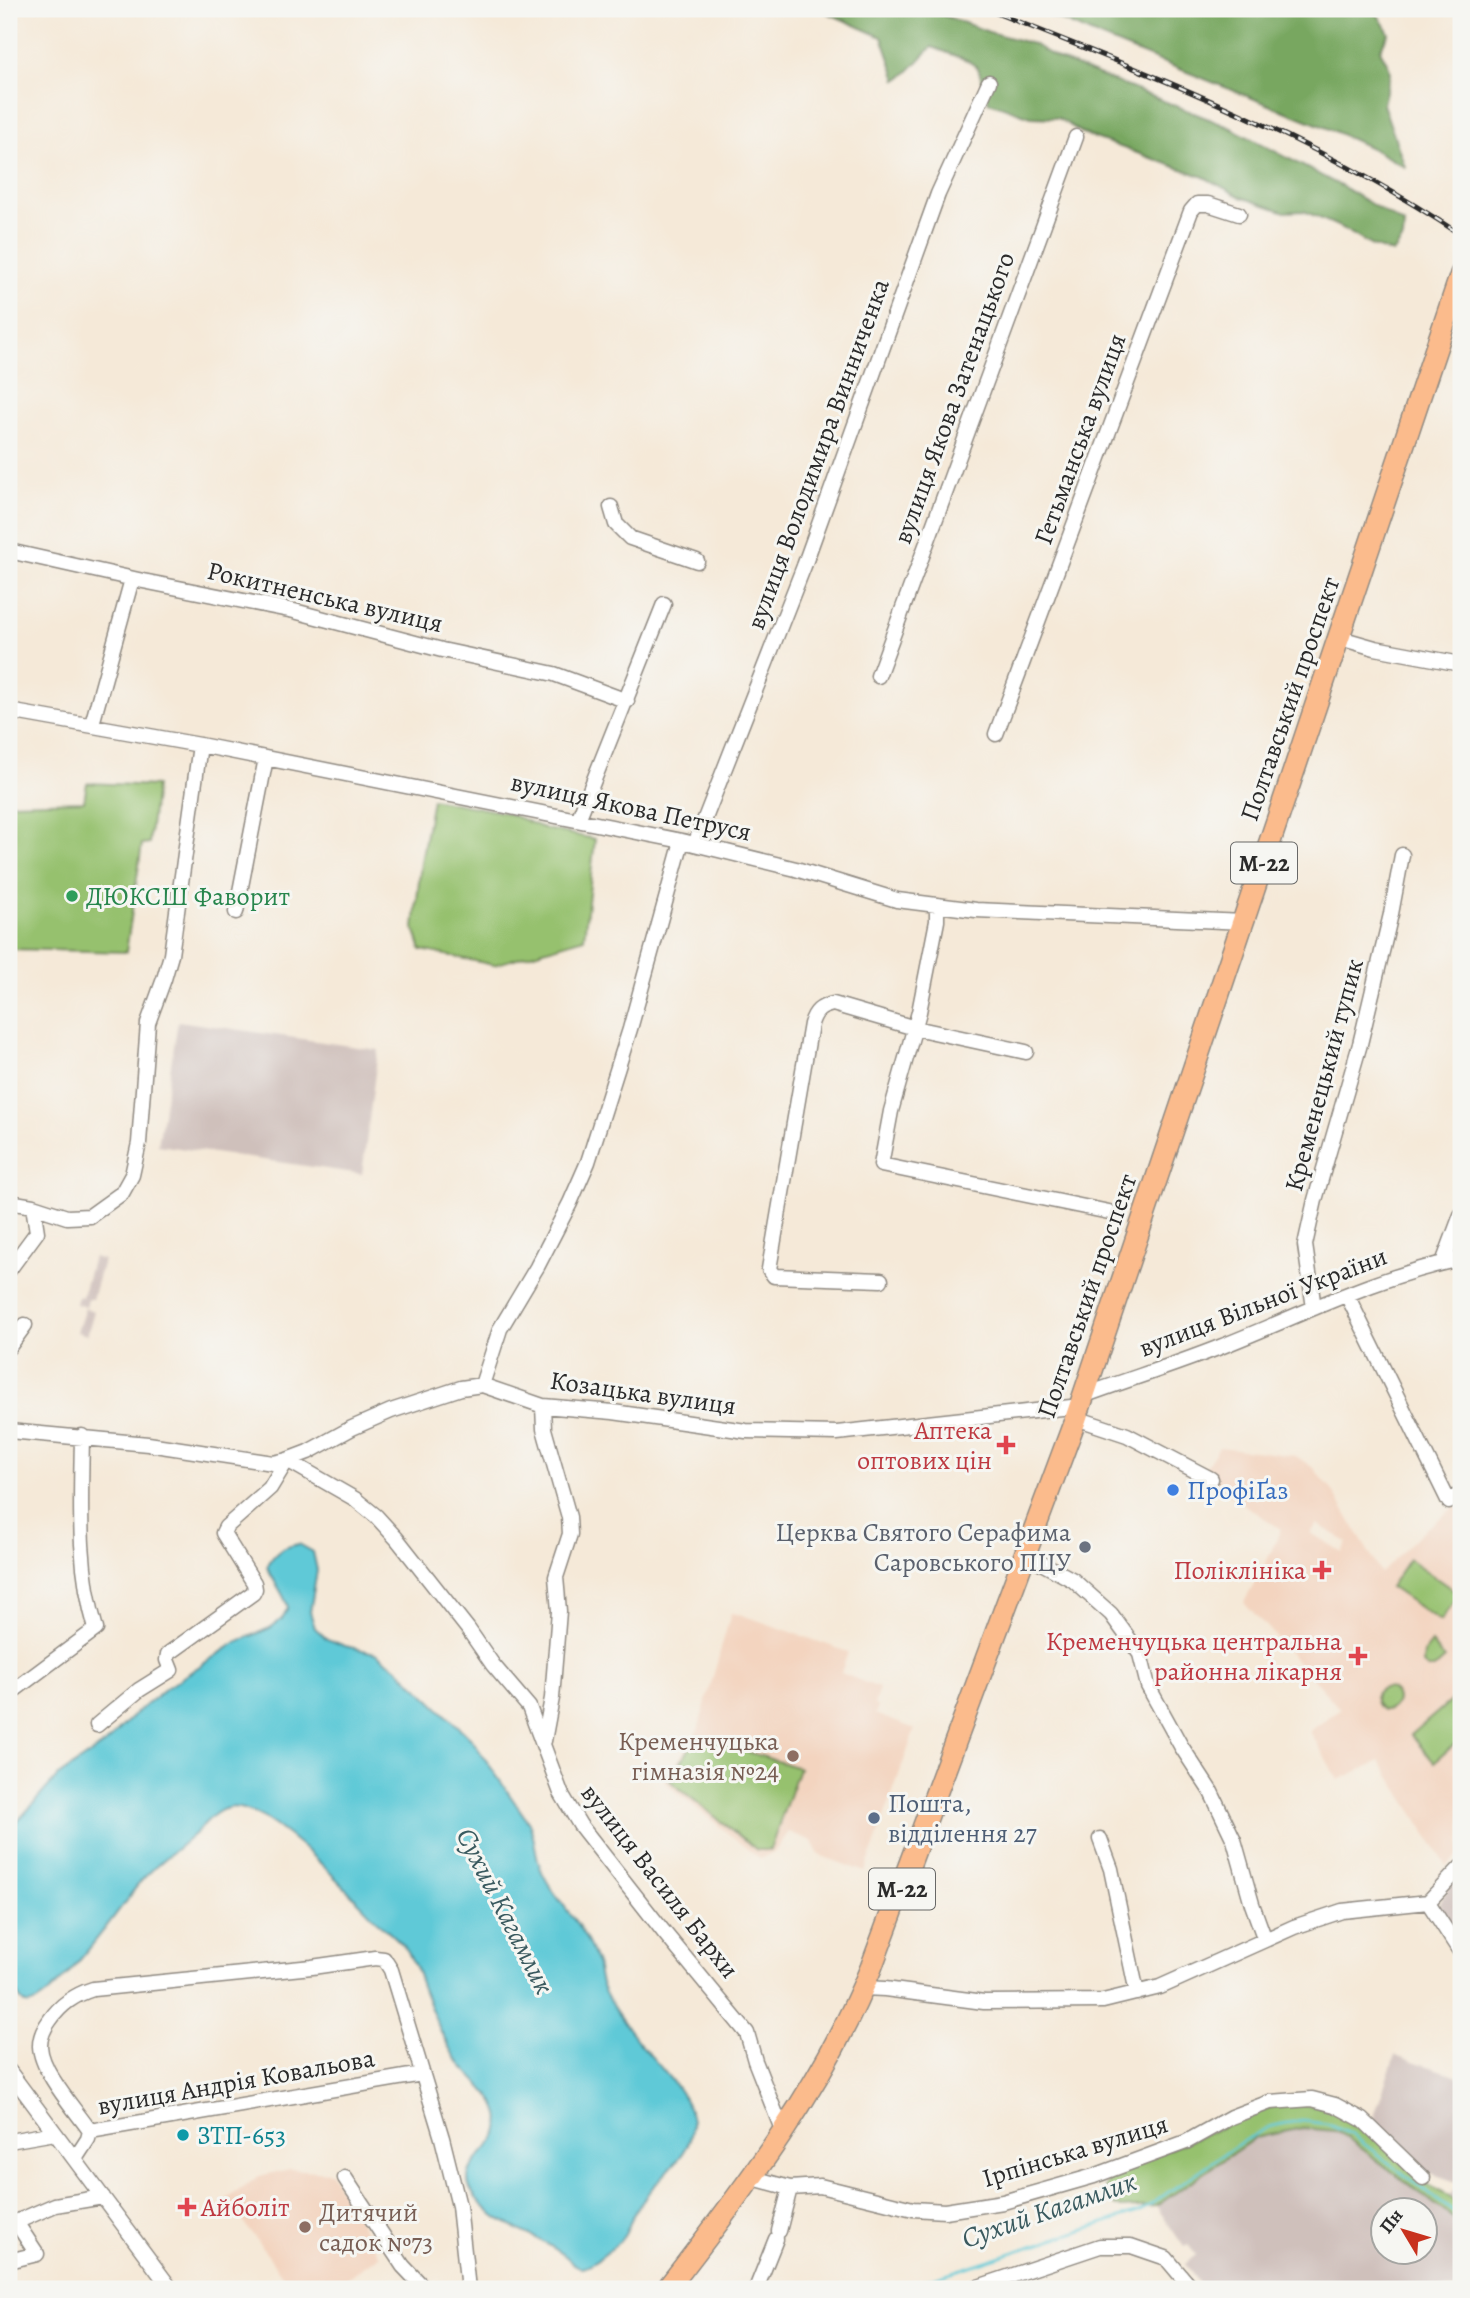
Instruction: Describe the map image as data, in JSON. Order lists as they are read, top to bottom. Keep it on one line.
{"streets":{"highway":["Полтавський проспект","М-22"],"street":["вулиця Якова Затенацького","Гетьманська вулиця","вулиця Володимира Винниченка","Рокитненська вулиця","вулиця Якова Петруся","Кременецький тупик","вулиця Вільної України","Козацька вулиця","вулиця Василя Бархи","вулиця Андрія Ковальова","Ірпінська вулиця"]},"crossings":[["вулиця Володимира Винниченка","вулиця Якова Петруся"],["вулиця Володимира Винниченка","Козацька вулиця"],["Полтавський проспект","вулиця Якова Петруся"],["Полтавський проспект","вулиця Вільної України"],["Полтавський проспект","Козацька вулиця"],["Полтавський проспект","вулиця Василя Бархи"],["Полтавський проспект","Ірпінська вулиця"],["Кременецький тупик","вулиця Вільної України"],["вулиця Вільної України","Козацька вулиця"],["Козацька вулиця","вулиця Василя Бархи"]],"water":["Сухий Кагамлик"],"places":{"other":["ДЮКСШ Фаворит","ПрофіҐаз","Церква Святого Серафима Саровського ПЦУ","Кременчуцька гімназія №24","Пошта, відділення 27","ЗТП-653","Дитячий садок №73"],"health":["Аптека оптових цін","Поліклініка","Кременчуцька центральна районна лікарня","Айболіт"]},"north":"top left"}
